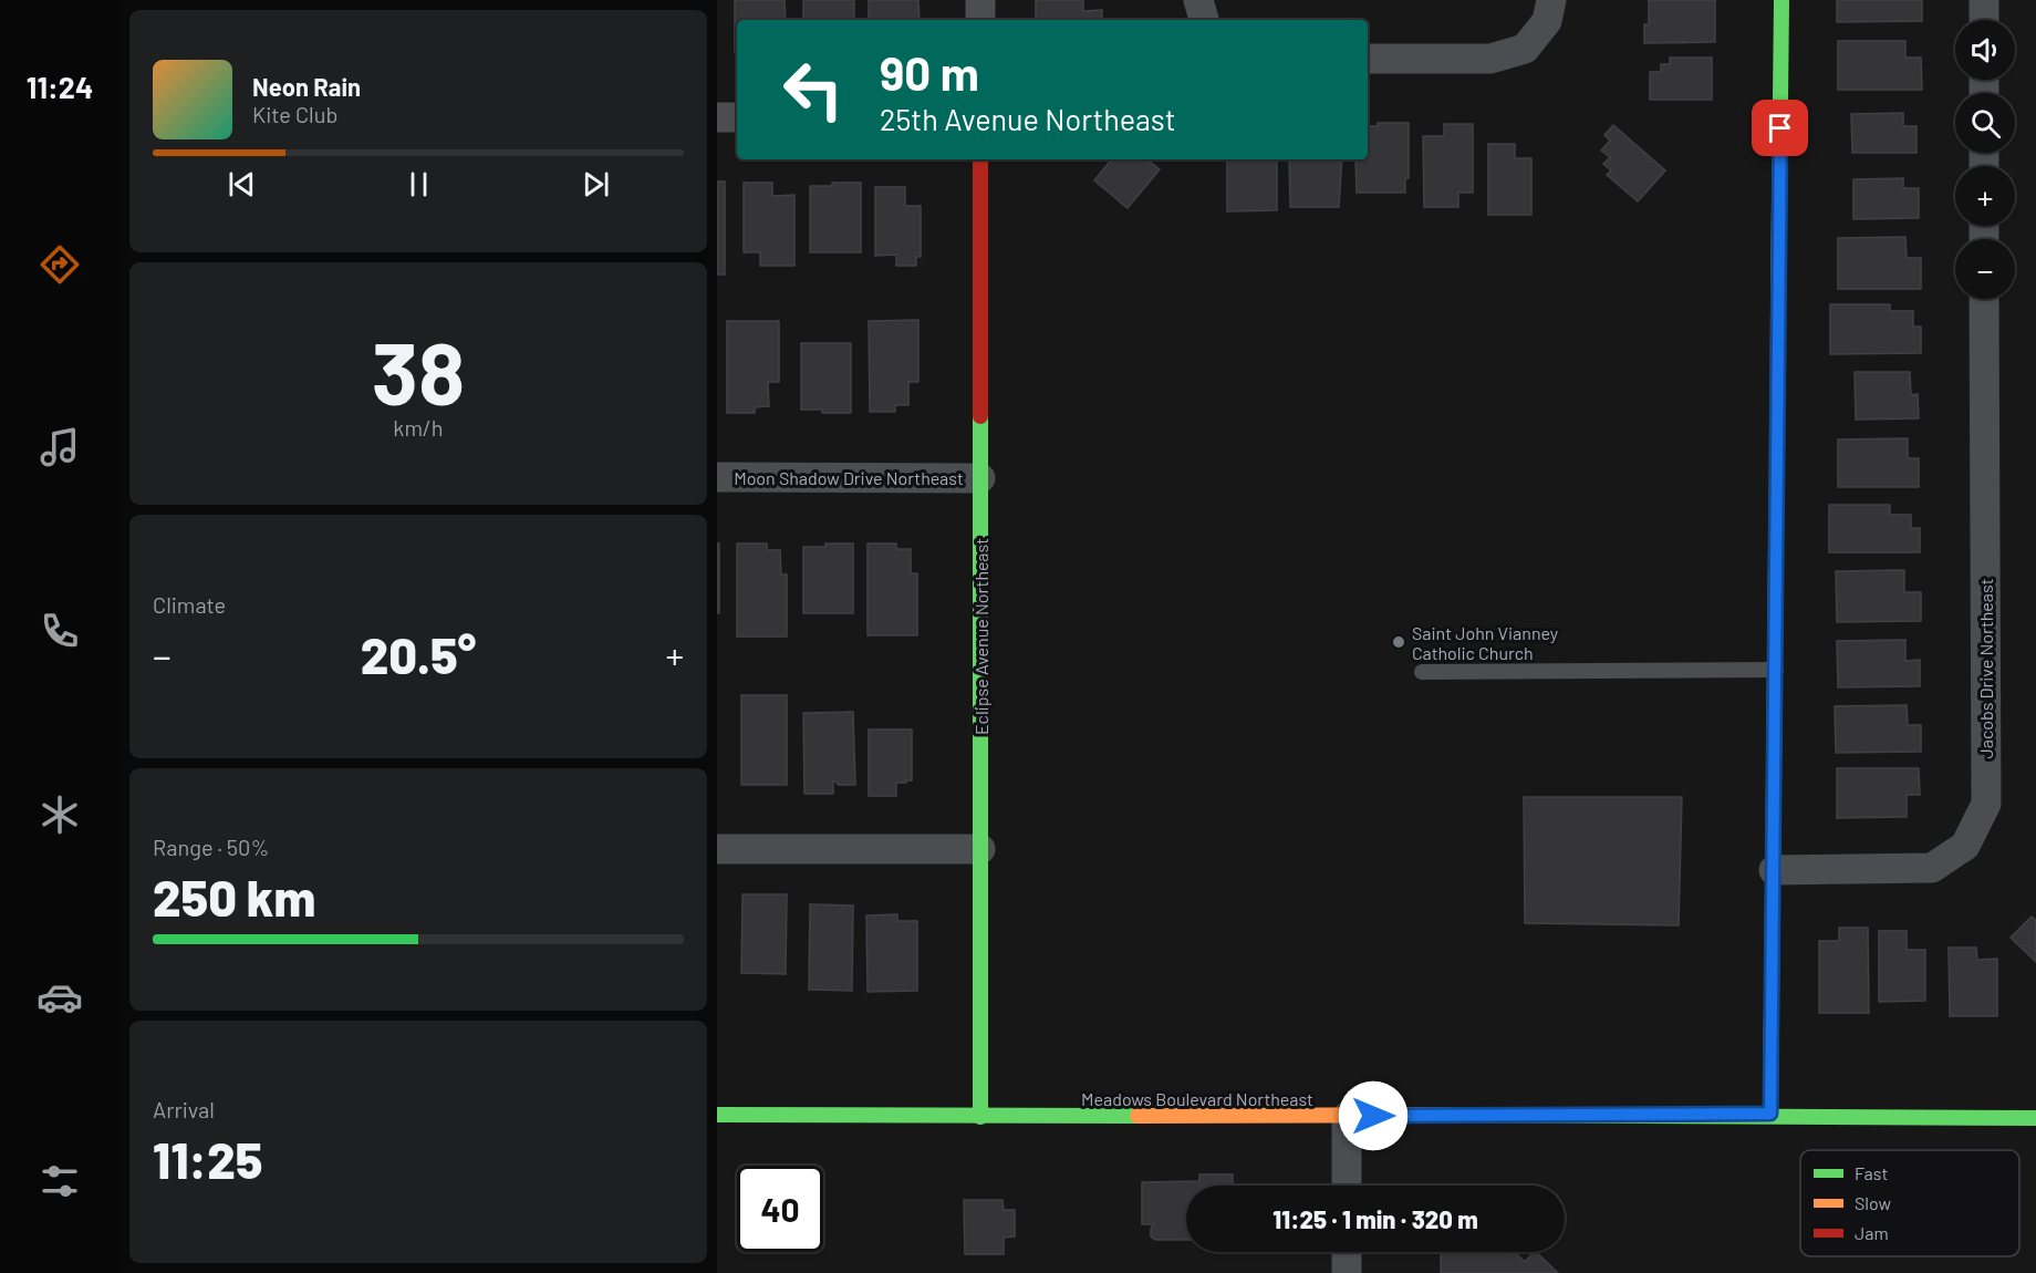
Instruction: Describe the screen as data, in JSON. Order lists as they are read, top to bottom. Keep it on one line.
{"streets":{"street":["Moon Shadow Drive Northeast","Eclipse Avenue Northeast","Jacobs Drive Northeast","Meadows Boulevard Northeast"]},"crossings":[["Moon Shadow Drive Northeast","Eclipse Avenue Northeast"],["Eclipse Avenue Northeast","Meadows Boulevard Northeast"]],"places":["Saint John Vianney Catholic Church"],"legend":["Fast","Slow","Jam"],"page":{"tabs":"11:24","map_buttons":["+","−"],"turn":["90 m","25th Avenue Northeast"],"song":["Neon Rain","Kite Club"],"tile":[["38","km/h"],"Climate",["Range · 50%","250 km"],["Arrival","11:25"]],"heat":["−","20.5°","+"],"limit":"40","trip":"11:25 · 1 min · 320 m"}}
